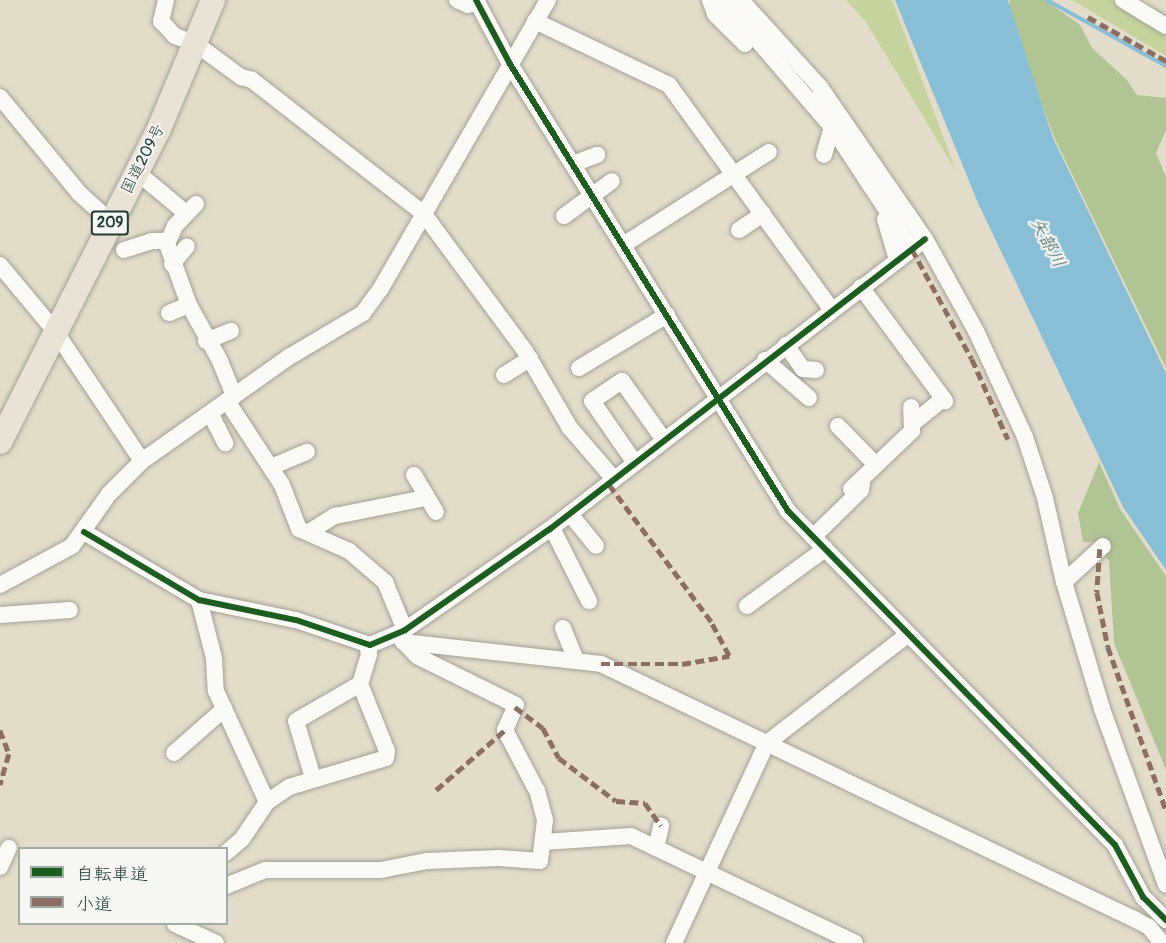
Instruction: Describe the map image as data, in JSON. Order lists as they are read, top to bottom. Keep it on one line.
{"streets":{"highway":["国道209号","209"]},"water":["矢部川"],"legend":["自転車道","小道"]}
